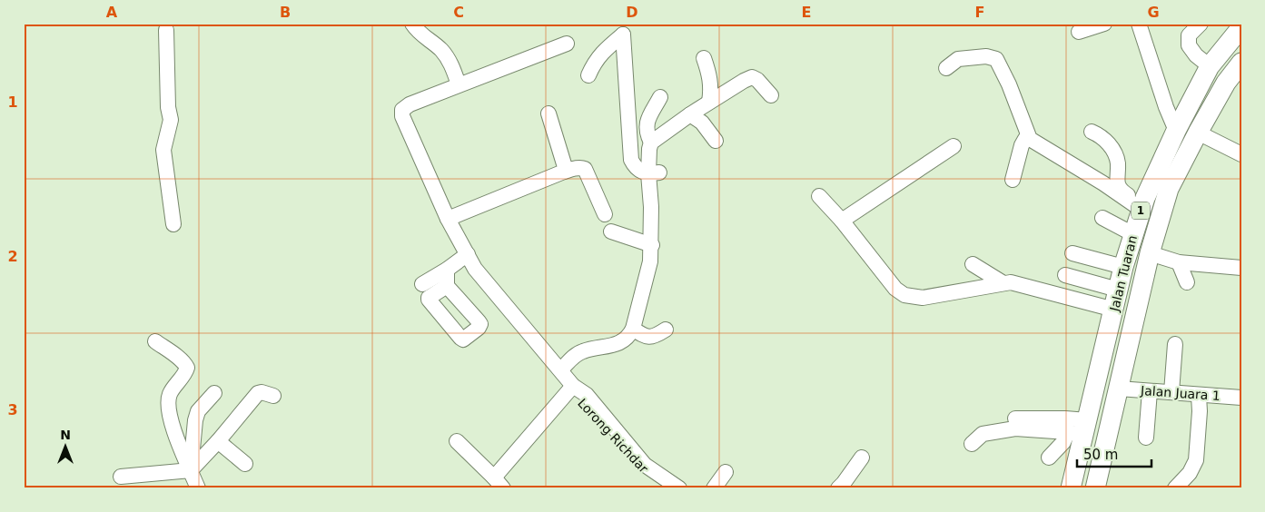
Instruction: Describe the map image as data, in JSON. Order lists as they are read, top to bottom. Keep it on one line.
{"streets":{"main road":["1","Jalan Tuaran"],"street":["Jalan Juara 1","Lorong Richdar"]},"crossings":[["Jalan Tuaran","Jalan Juara 1"]],"scale_bar":"50 m","north":"top","grid":{"columns":["A","B","C","D","E","F","G"],"rows":["1","2","3"]}}
